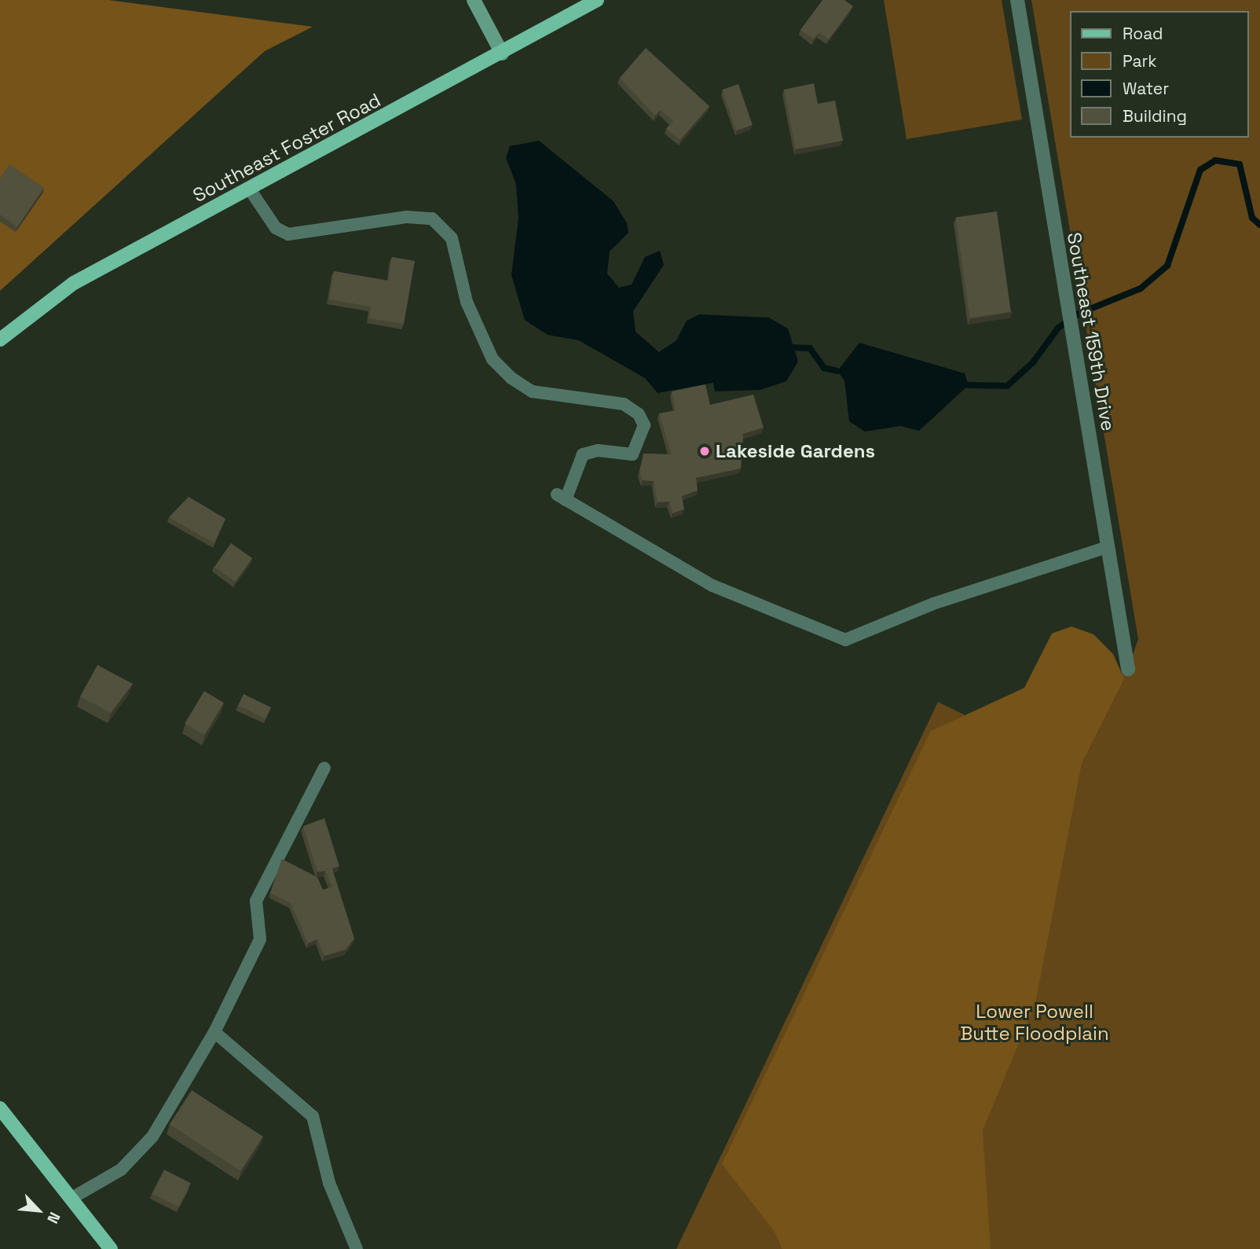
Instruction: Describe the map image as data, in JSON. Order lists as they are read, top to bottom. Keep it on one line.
{"streets":{"main road":["Southeast Foster Road"],"street":["Southeast 159th Drive"]},"parks":["Lower Powell Butte Floodplain"],"places":["Lakeside Gardens"],"legend":["Road","Park","Water","Building"],"north":"bottom right"}
